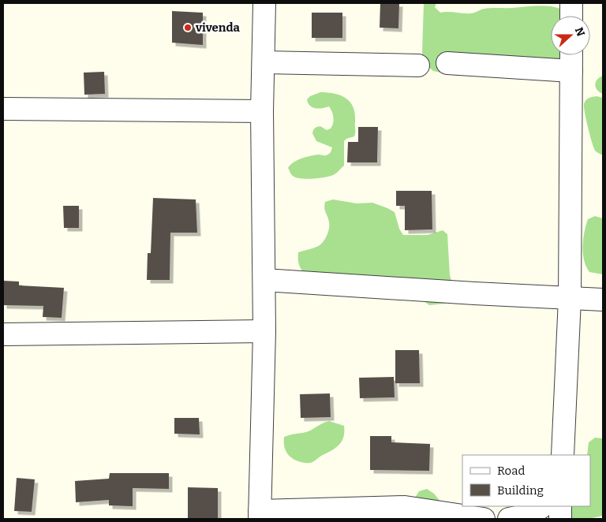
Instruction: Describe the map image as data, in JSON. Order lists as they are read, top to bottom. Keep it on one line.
{"places":["vivenda"],"legend":["Road","Building"],"north":"right"}
